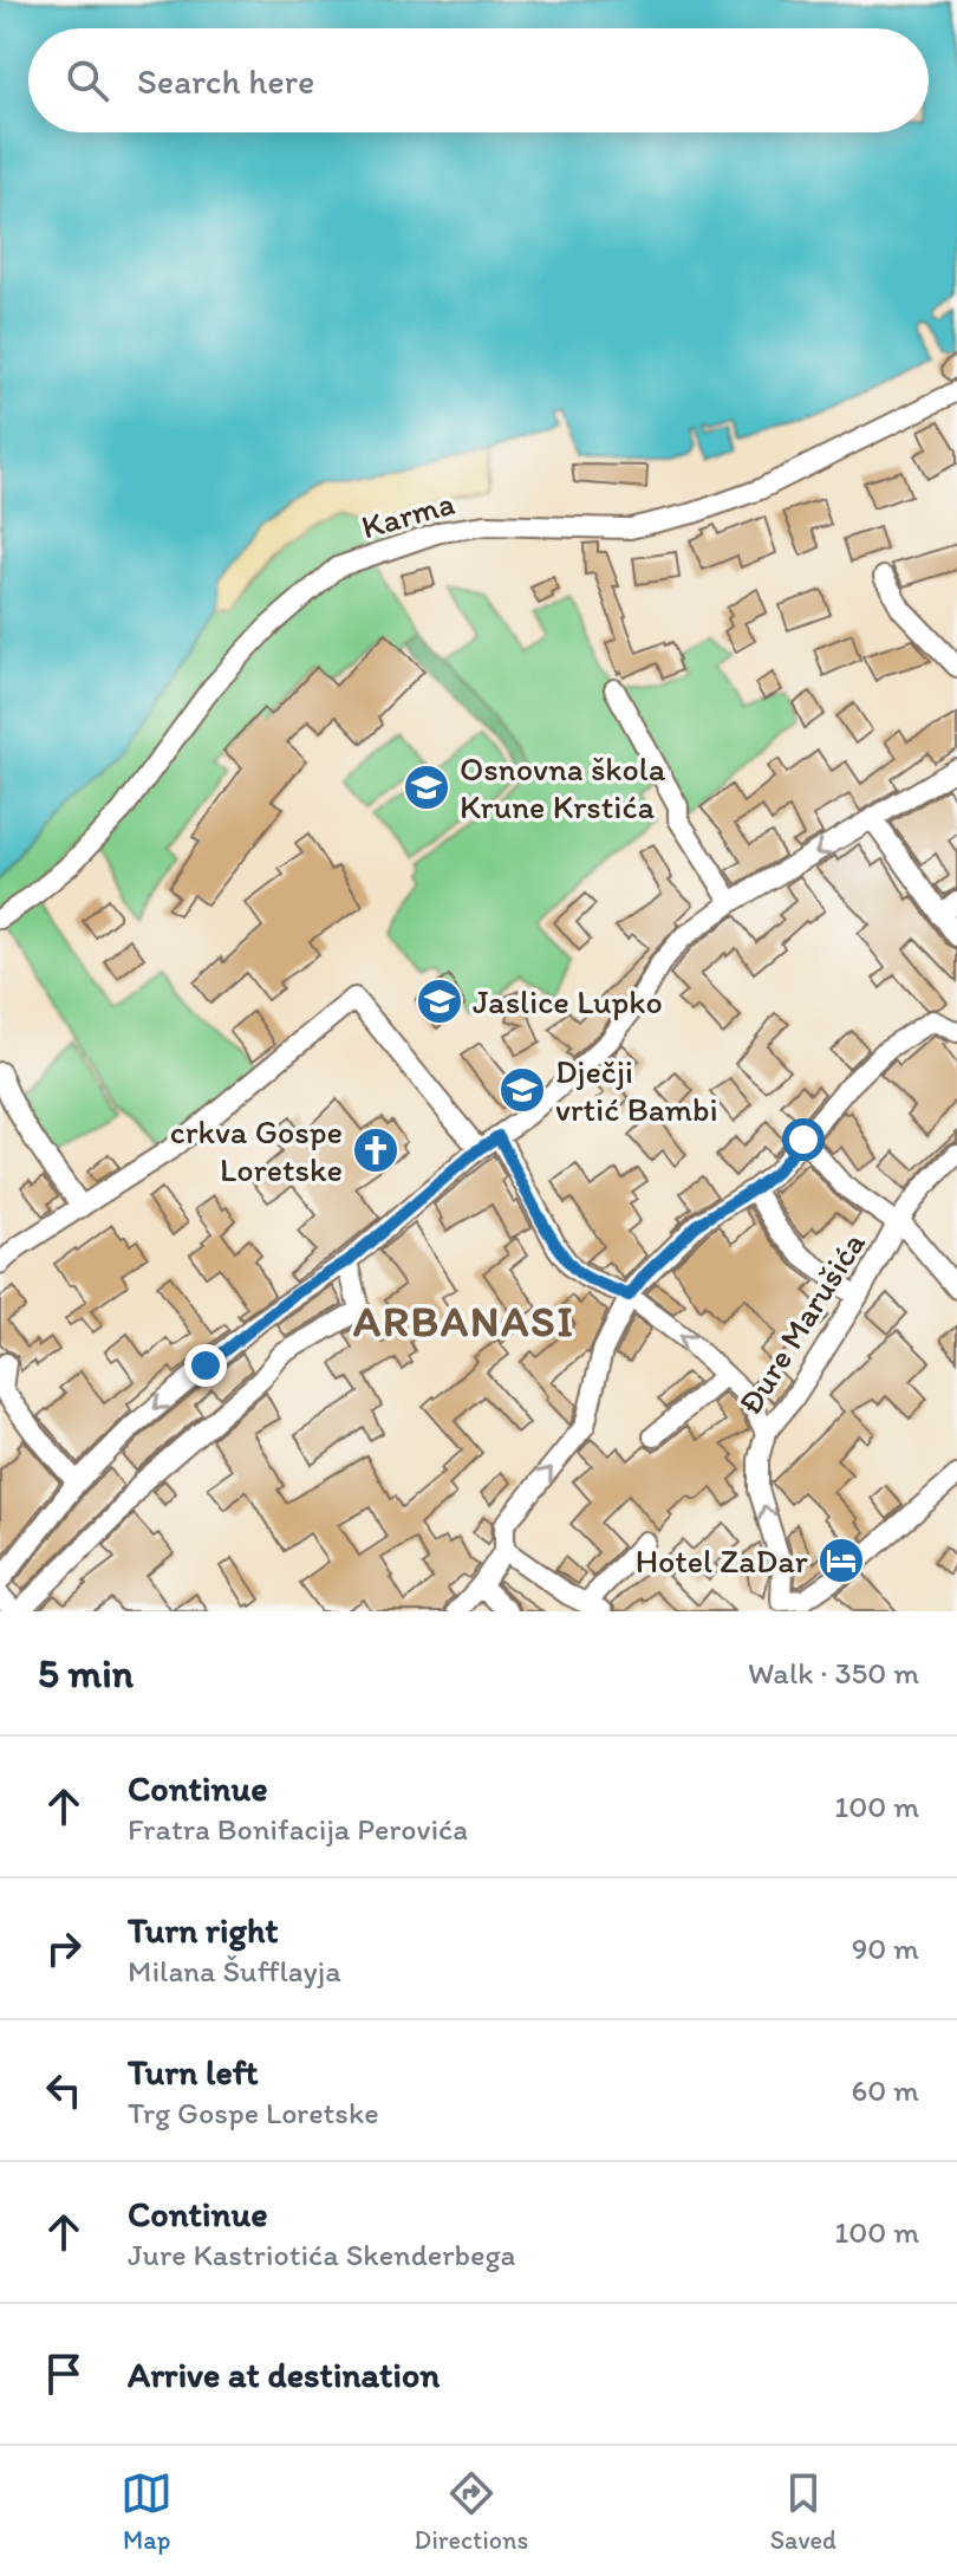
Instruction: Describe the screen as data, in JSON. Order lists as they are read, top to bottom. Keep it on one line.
{"streets":{"street":["Karma","Đure Marušića"]},"districts":["ARBANASI"],"places":{"school or university":["Osnovna škola Krune Krstića","Jaslice Lupko","Dječji vrtić Bambi"],"church":["crkva Gospe Loretske"],"hotel":["Hotel ZaDar"]},"page":{"search":"Search here","heading":["5 min","Walk · 350 m"],"list":[["Continue","Fratra Bonifacija Perovića","100 m"],["Turn right","Milana Šufflayja","90 m"],["Turn left","Trg Gospe Loretske","60 m"],["Continue","Jure Kastriotića Skenderbega","100 m"],"Arrive at destination"],"nav":["Map","Directions","Saved"]}}
